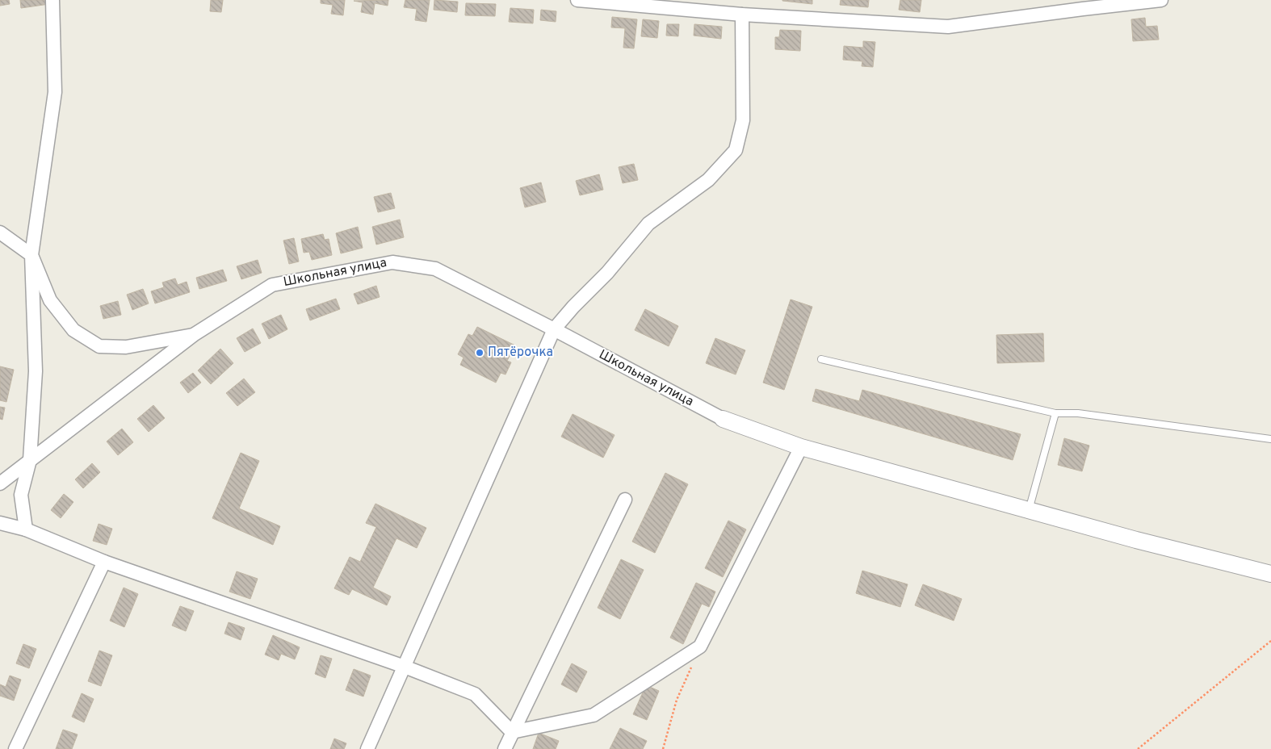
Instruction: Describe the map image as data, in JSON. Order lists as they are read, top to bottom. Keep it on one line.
{"streets":{"street":["Школьная улица"]},"places":["Пятёрочка"]}
